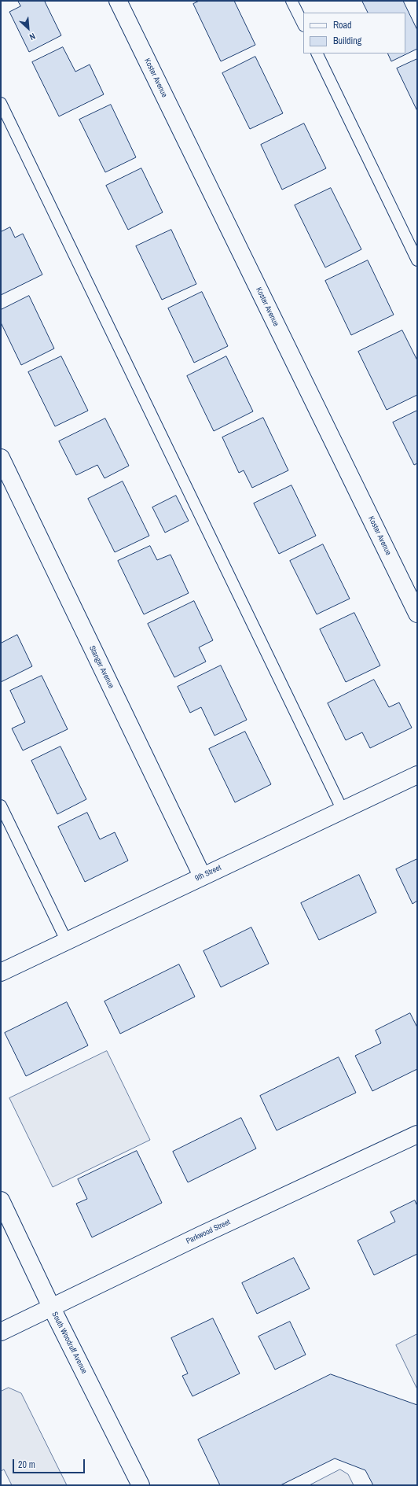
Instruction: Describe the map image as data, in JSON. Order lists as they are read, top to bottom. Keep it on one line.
{"streets":{"street":["Koster Avenue","Stanger Avenue","9th Street","Parkwood Street","South Woodruff Avenue"]},"crossings":[["Stanger Avenue","9th Street"],["Parkwood Street","South Woodruff Avenue"]],"legend":["Road","Building"],"scale_bar":"20 m","north":"bottom right"}
